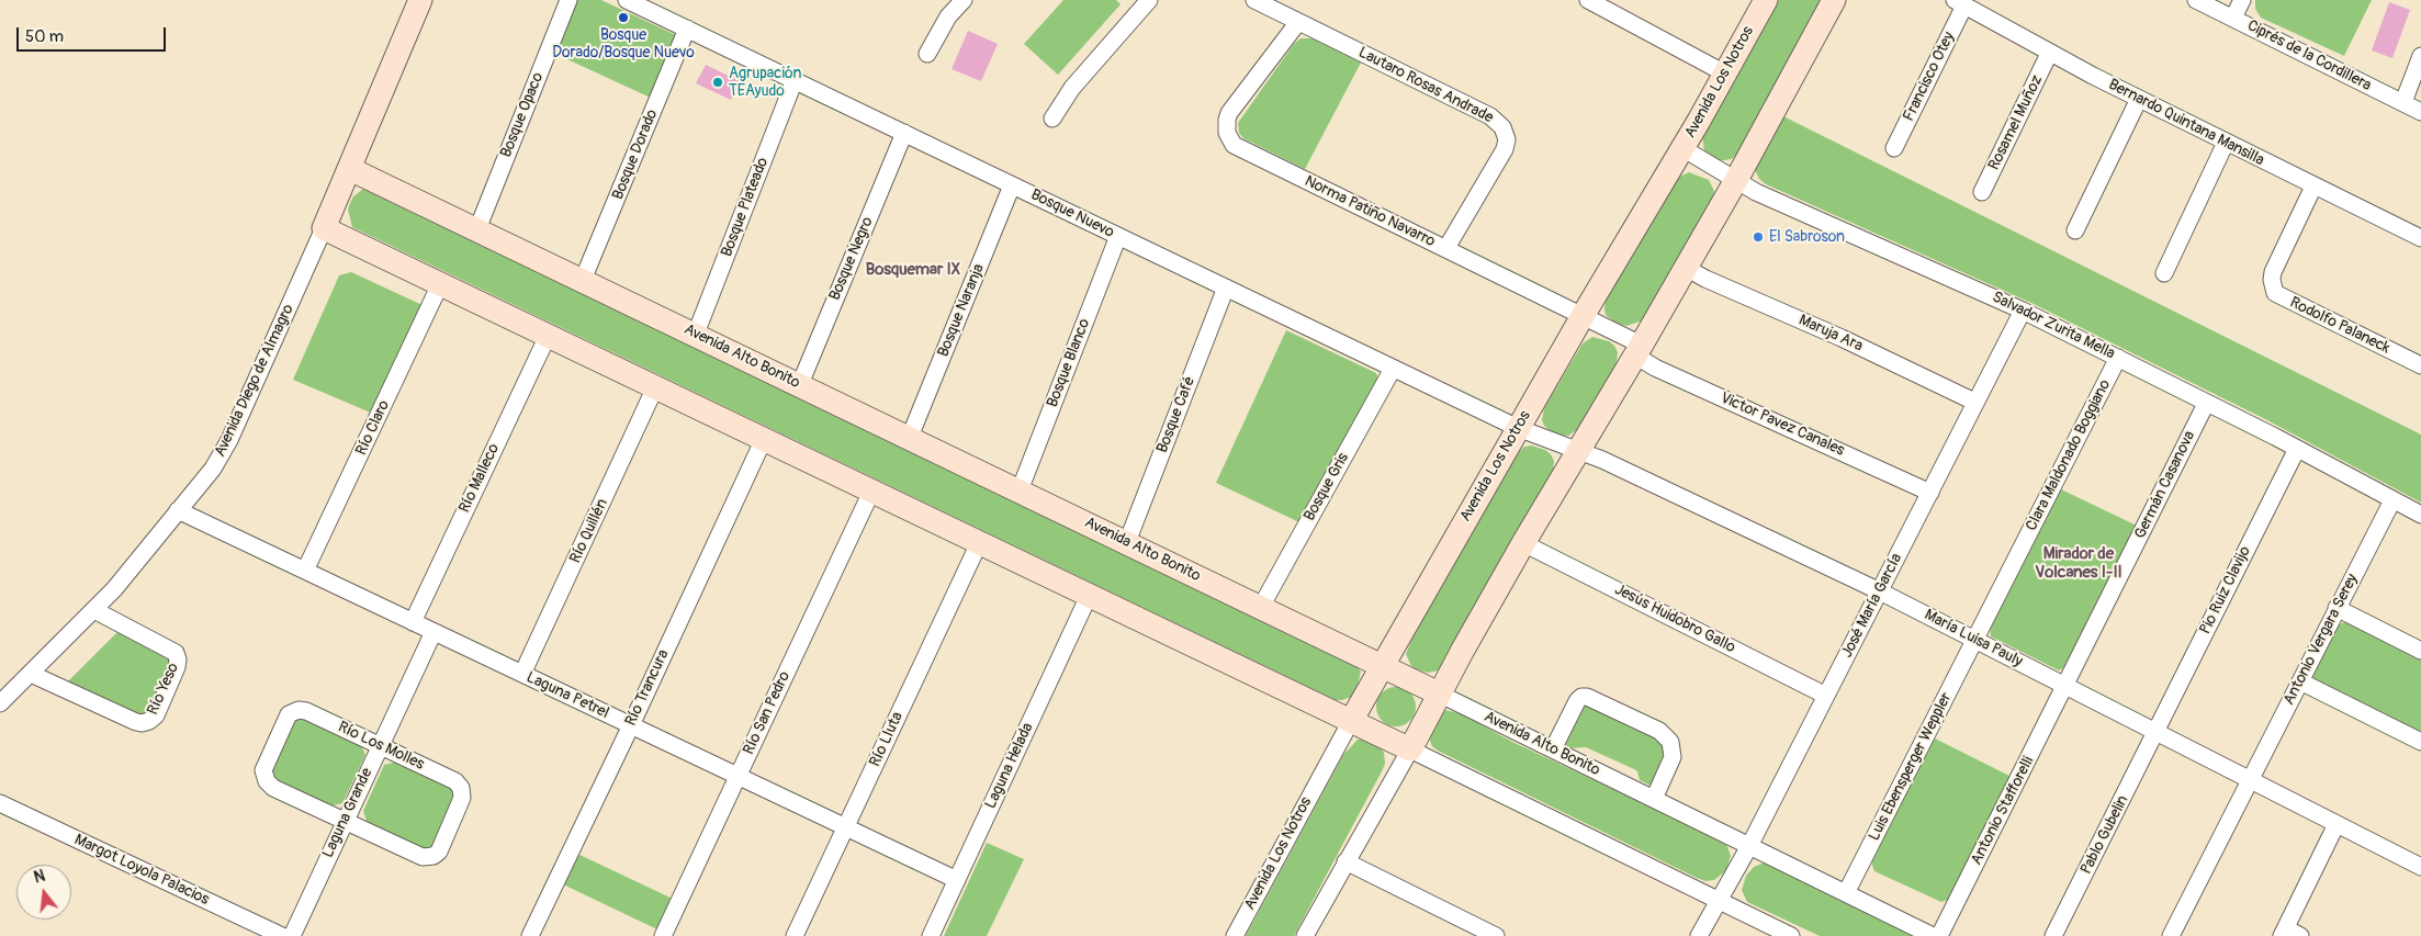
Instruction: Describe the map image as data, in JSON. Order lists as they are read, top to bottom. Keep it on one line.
{"streets":{"street":["Ciprés de la Cordillera","Francisco Otey","Avenida Los Notros","Lautaro Rosas Andrade","Bosque Opaco","Rosamel Muñoz","Bernardo Quintana Mansilla","Bosque Dorado","Bosque Plateado","Norma Patiño Navarro","Bosque Nuevo","Bosque Negro","Bosque Naranja","Salvador Zurita Mella","Rodolfo Palaneck","Maruja Ara","Avenida Alto Bonito","Bosque Blanco","Avenida Diego de Almagro","Bosque Café","Victor Pavez Canales","Río Claro","Clara Maldonado Boggiano","Río Malleco","Germán Casanova","Bosque Gris","Río Quillén","Pio Ruiz Clavijo","José María García","Jesús Huidobro Gallo","María Luisa Pauly","Antonio Vergara Serey","Río Trancura","Río Yeso","Laguna Petrel","Río San Pedro","Río Lluta","Río Los Molles","Laguna Helada","Luis Ebensperger Weppler","Antonio Stafforelli","Laguna Grande","Pablo Gubelin","Margot Loyola Palacios"]},"crossings":[["Francisco Otey","Bernardo Quintana Mansilla"],["Avenida Los Notros","Norma Patiño Navarro"],["Avenida Los Notros","Bosque Nuevo"],["Avenida Los Notros","Salvador Zurita Mella"],["Avenida Los Notros","Avenida Alto Bonito"],["Avenida Los Notros","María Luisa Pauly"],["Lautaro Rosas Andrade","Norma Patiño Navarro"],["Bosque Opaco","Avenida Alto Bonito"],["Rosamel Muñoz","Bernardo Quintana Mansilla"],["Bernardo Quintana Mansilla","Rodolfo Palaneck"],["Bosque Dorado","Bosque Nuevo"],["Bosque Dorado","Avenida Alto Bonito"],["Bosque Plateado","Bosque Nuevo"],["Bosque Plateado","Avenida Alto Bonito"],["Norma Patiño Navarro","Victor Pavez Canales"],["Bosque Nuevo","Bosque Negro"],["Bosque Nuevo","Bosque Naranja"],["Bosque Nuevo","Bosque Blanco"],["Bosque Nuevo","Bosque Café"],["Bosque Nuevo","Bosque Gris"],["Bosque Nuevo","María Luisa Pauly"],["Bosque Negro","Avenida Alto Bonito"],["Bosque Naranja","Avenida Alto Bonito"],["Salvador Zurita Mella","Clara Maldonado Boggiano"],["Salvador Zurita Mella","Germán Casanova"],["Salvador Zurita Mella","Pio Ruiz Clavijo"],["Salvador Zurita Mella","José María García"],["Salvador Zurita Mella","Antonio Vergara Serey"],["Maruja Ara","José María García"],["Avenida Alto Bonito","Bosque Blanco"],["Avenida Alto Bonito","Avenida Diego de Almagro"],["Avenida Alto Bonito","Bosque Café"],["Avenida Alto Bonito","Bosque Gris"],["Avenida Alto Bonito","José María García"],["Avenida Alto Bonito","Luis Ebensperger Weppler"],["Avenida Diego de Almagro","Río Yeso"],["Avenida Diego de Almagro","Laguna Petrel"],["Victor Pavez Canales","José María García"],["Río Claro","Laguna Petrel"],["Clara Maldonado Boggiano","María Luisa Pauly"],["Clara Maldonado Boggiano","Luis Ebensperger Weppler"],["Río Malleco","Laguna Petrel"],["Germán Casanova","María Luisa Pauly"],["Germán Casanova","Antonio Stafforelli"],["Río Quillén","Laguna Petrel"],["Pio Ruiz Clavijo","María Luisa Pauly"],["Pio Ruiz Clavijo","Pablo Gubelin"],["José María García","Jesús Huidobro Gallo"],["José María García","María Luisa Pauly"],["María Luisa Pauly","Antonio Vergara Serey"],["María Luisa Pauly","Luis Ebensperger Weppler"],["María Luisa Pauly","Antonio Stafforelli"],["María Luisa Pauly","Pablo Gubelin"],["Río Trancura","Laguna Petrel"],["Laguna Petrel","Río San Pedro"],["Laguna Petrel","Río Lluta"],["Laguna Petrel","Laguna Helada"],["Laguna Petrel","Laguna Grande"],["Río Los Molles","Laguna Grande"]],"districts":["Bosquemar IX","Mirador de Volcanes I-II"],"places":["Bosque Dorado/Bosque Nuevo","Agrupación TEAyudo","El Sabroson"],"scale_bar":"50 m","north":"top"}
